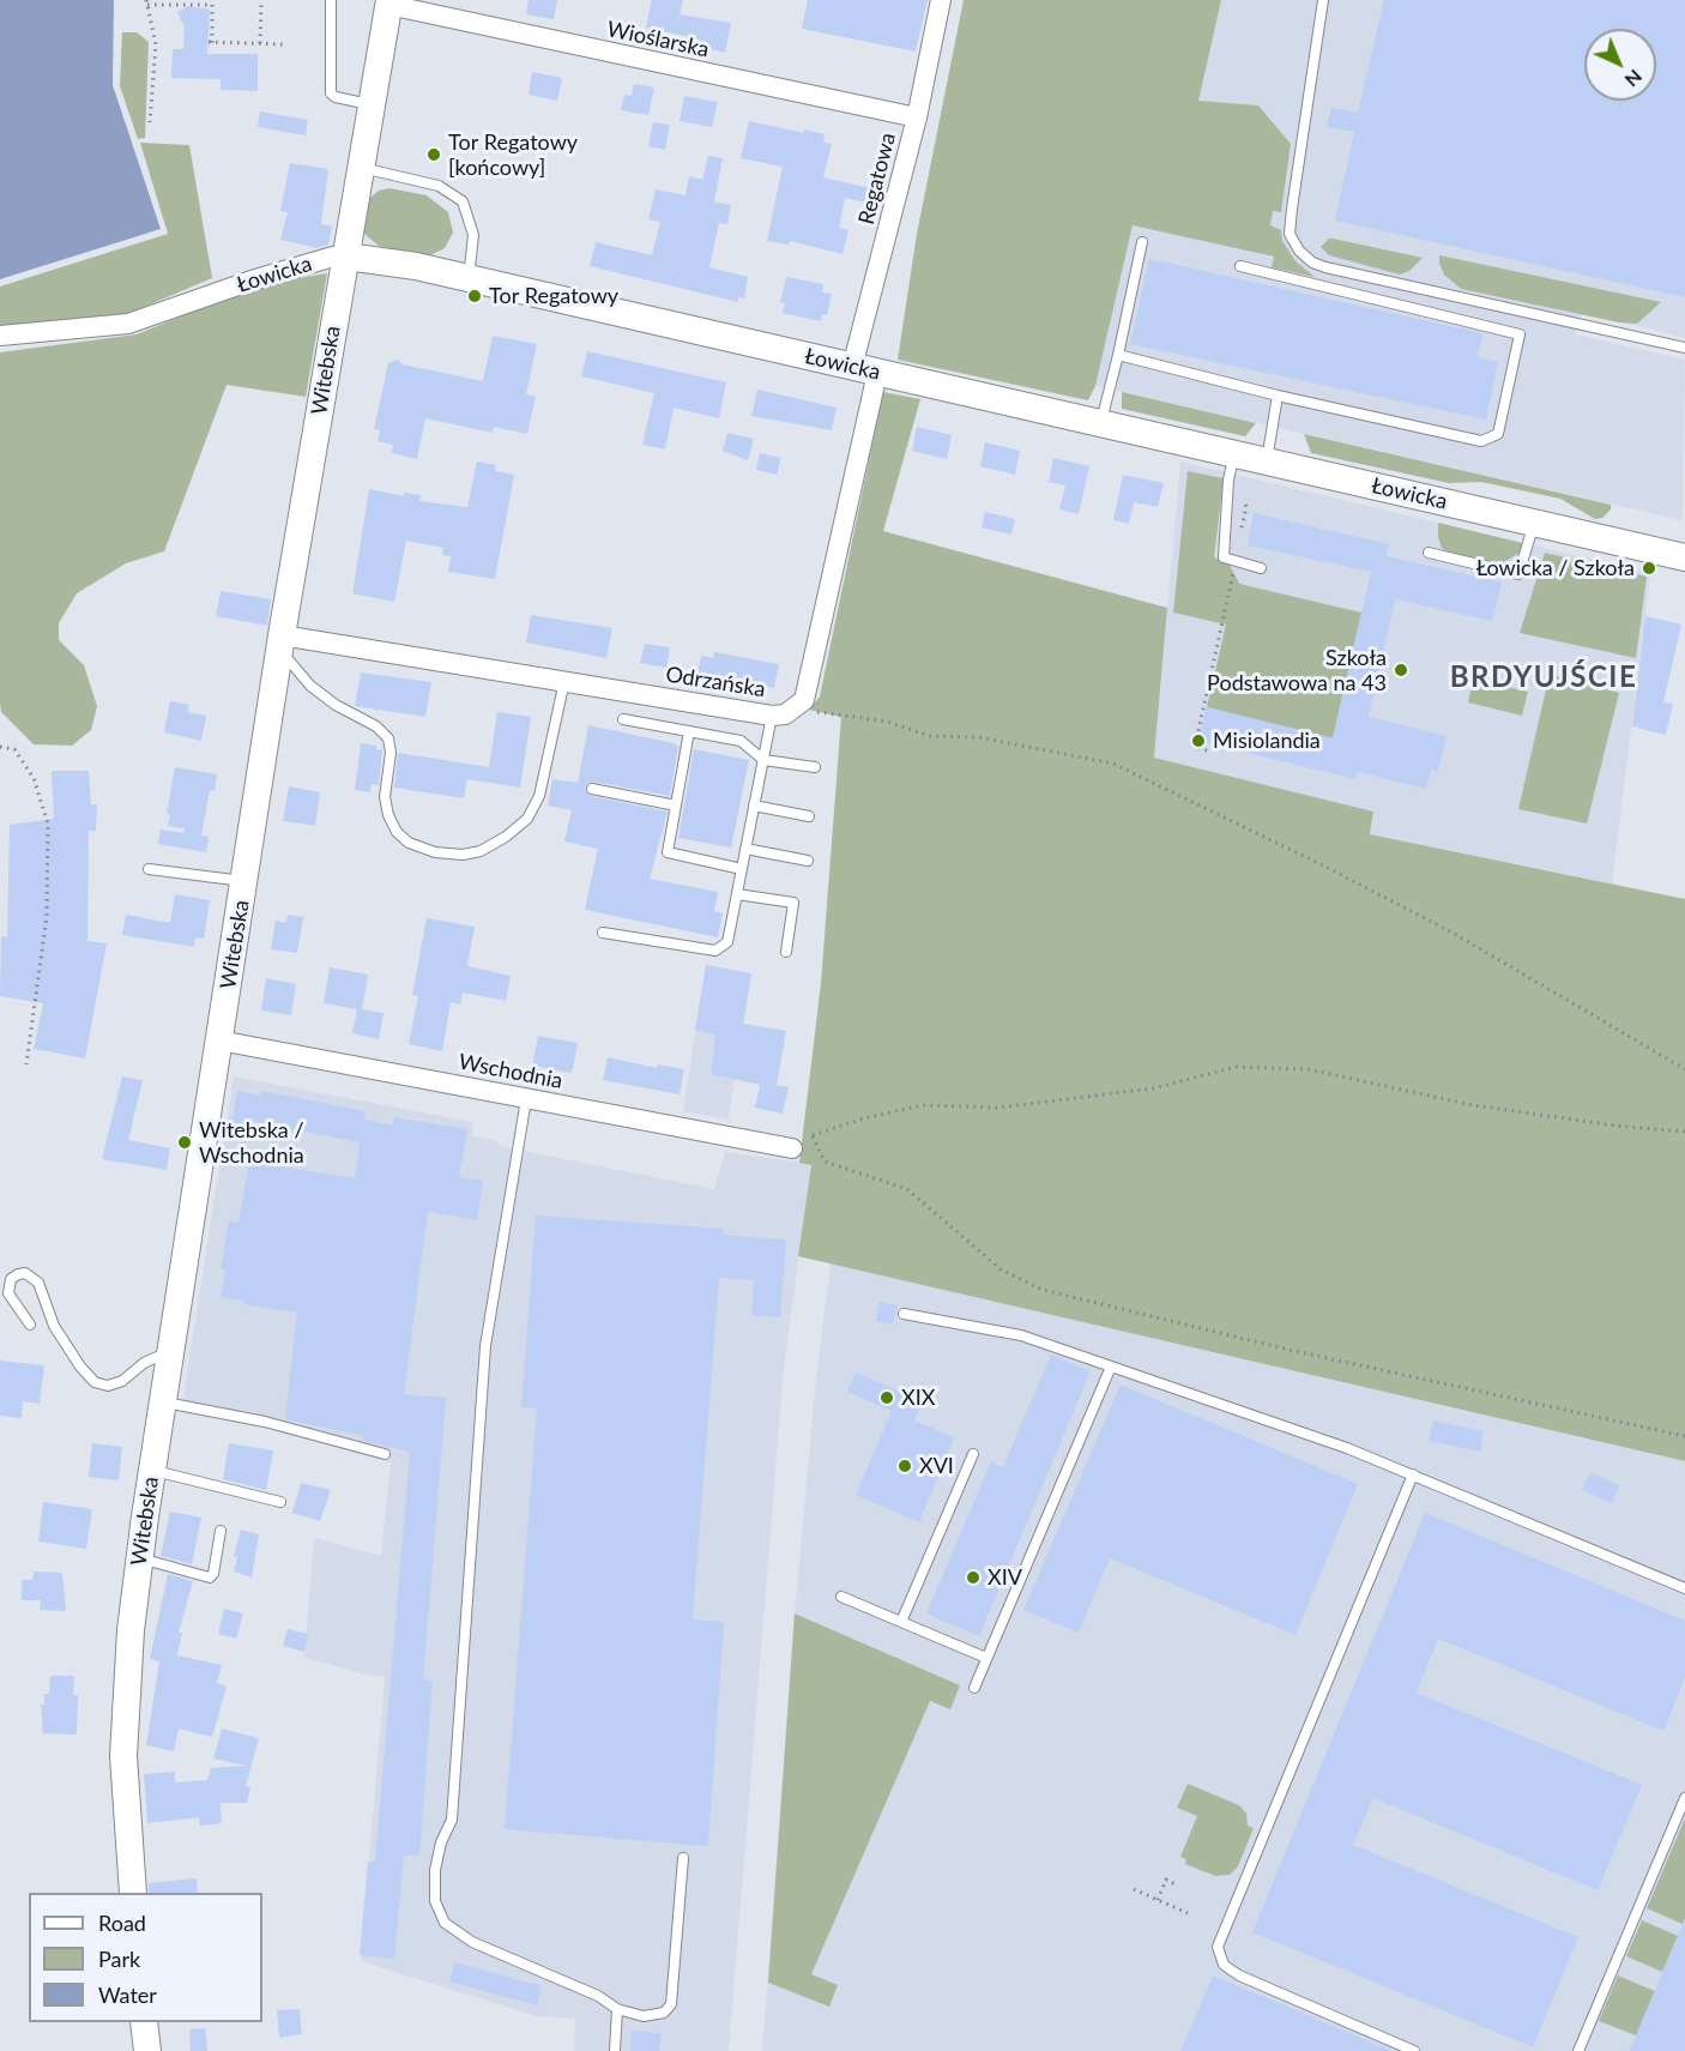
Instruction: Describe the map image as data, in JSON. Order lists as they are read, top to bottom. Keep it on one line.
{"streets":{"street":["Wioślarska","Regatowa","Łowicka","Witebska","Odrzańska","Wschodnia"]},"crossings":[["Wioślarska","Regatowa"],["Wioślarska","Witebska"],["Regatowa","Łowicka"],["Łowicka","Witebska"],["Witebska","Odrzańska"],["Witebska","Wschodnia"]],"districts":["BRDYUJŚCIE"],"places":["Tor Regatowy [końcowy]","Tor Regatowy","Łowicka / Szkoła","Szkoła Podstawowa na 43","Misiolandia","Witebska / Wschodnia","XIX","XVI","XIV"],"legend":["Road","Park","Water"],"north":"bottom right"}
